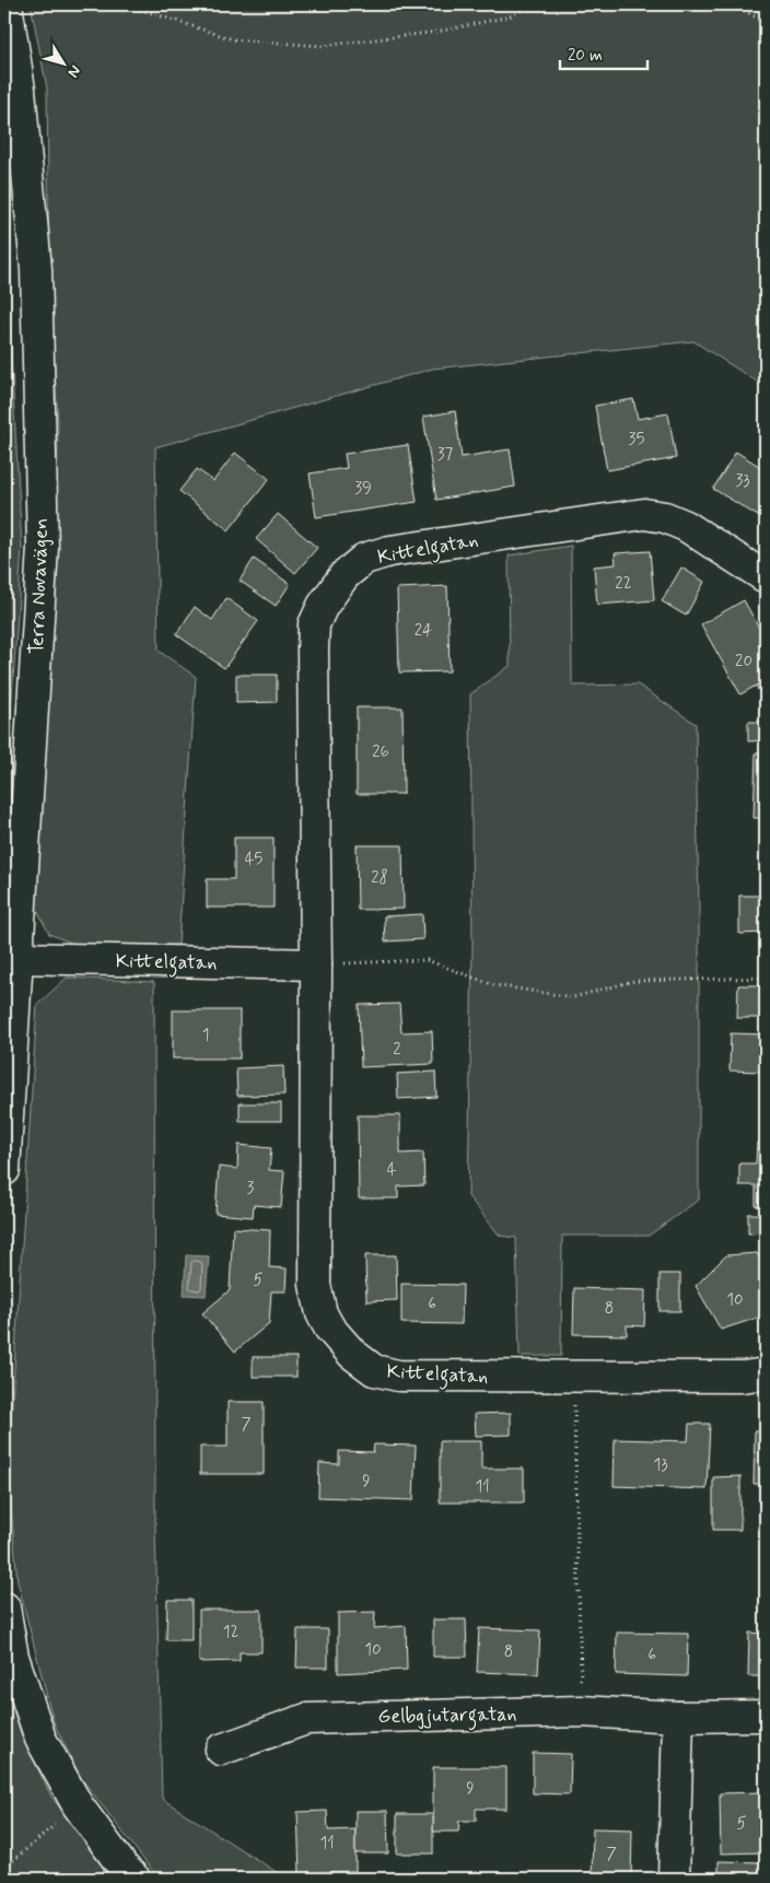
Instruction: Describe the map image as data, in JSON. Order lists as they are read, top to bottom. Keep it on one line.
{"streets":{"street":["Kittelgatan","Terra Novavägen","Gelbgjutargatan"]},"crossings":[["Kittelgatan","Terra Novavägen"]],"house_numbers":["35","37","33","39","22","24","20","26","45","28","1","2","4","3","5","10","6","8","7","13","9","11","12","10","8","6","9","5","11","7"],"scale_bar":"20 m","north":"bottom right"}
